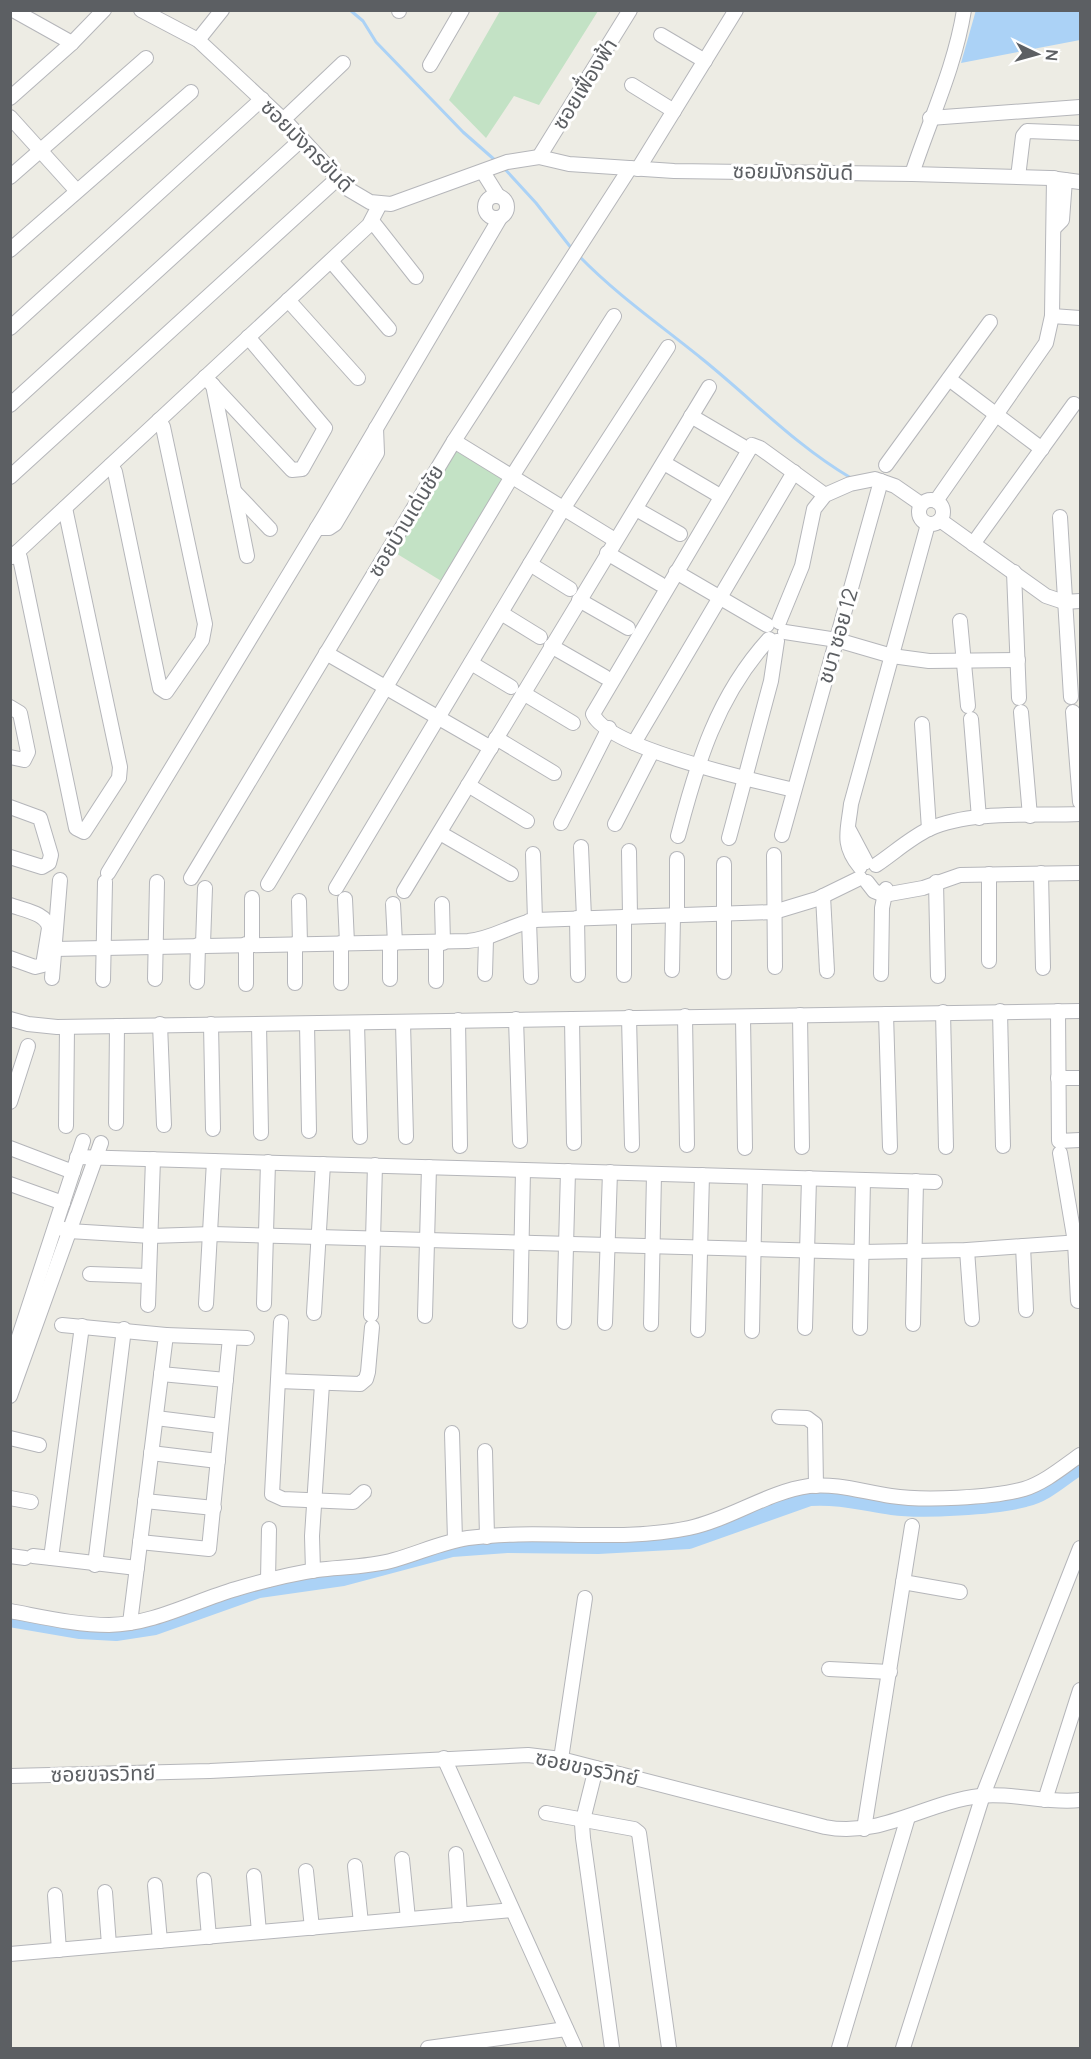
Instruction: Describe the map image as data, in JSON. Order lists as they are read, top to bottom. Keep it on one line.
{"streets":{"street":["ซอยเฟื่องฟ้า","ซอยมังกรขันดี","ซอยบ้านเด่นชัย","ชบา ซอย 12","ซอยขจรวิทย์"]},"crossings":[["ซอยเฟื่องฟ้า","ซอยมังกรขันดี"],["ซอยมังกรขันดี","ซอยบ้านเด่นชัย"]],"north":"right"}
